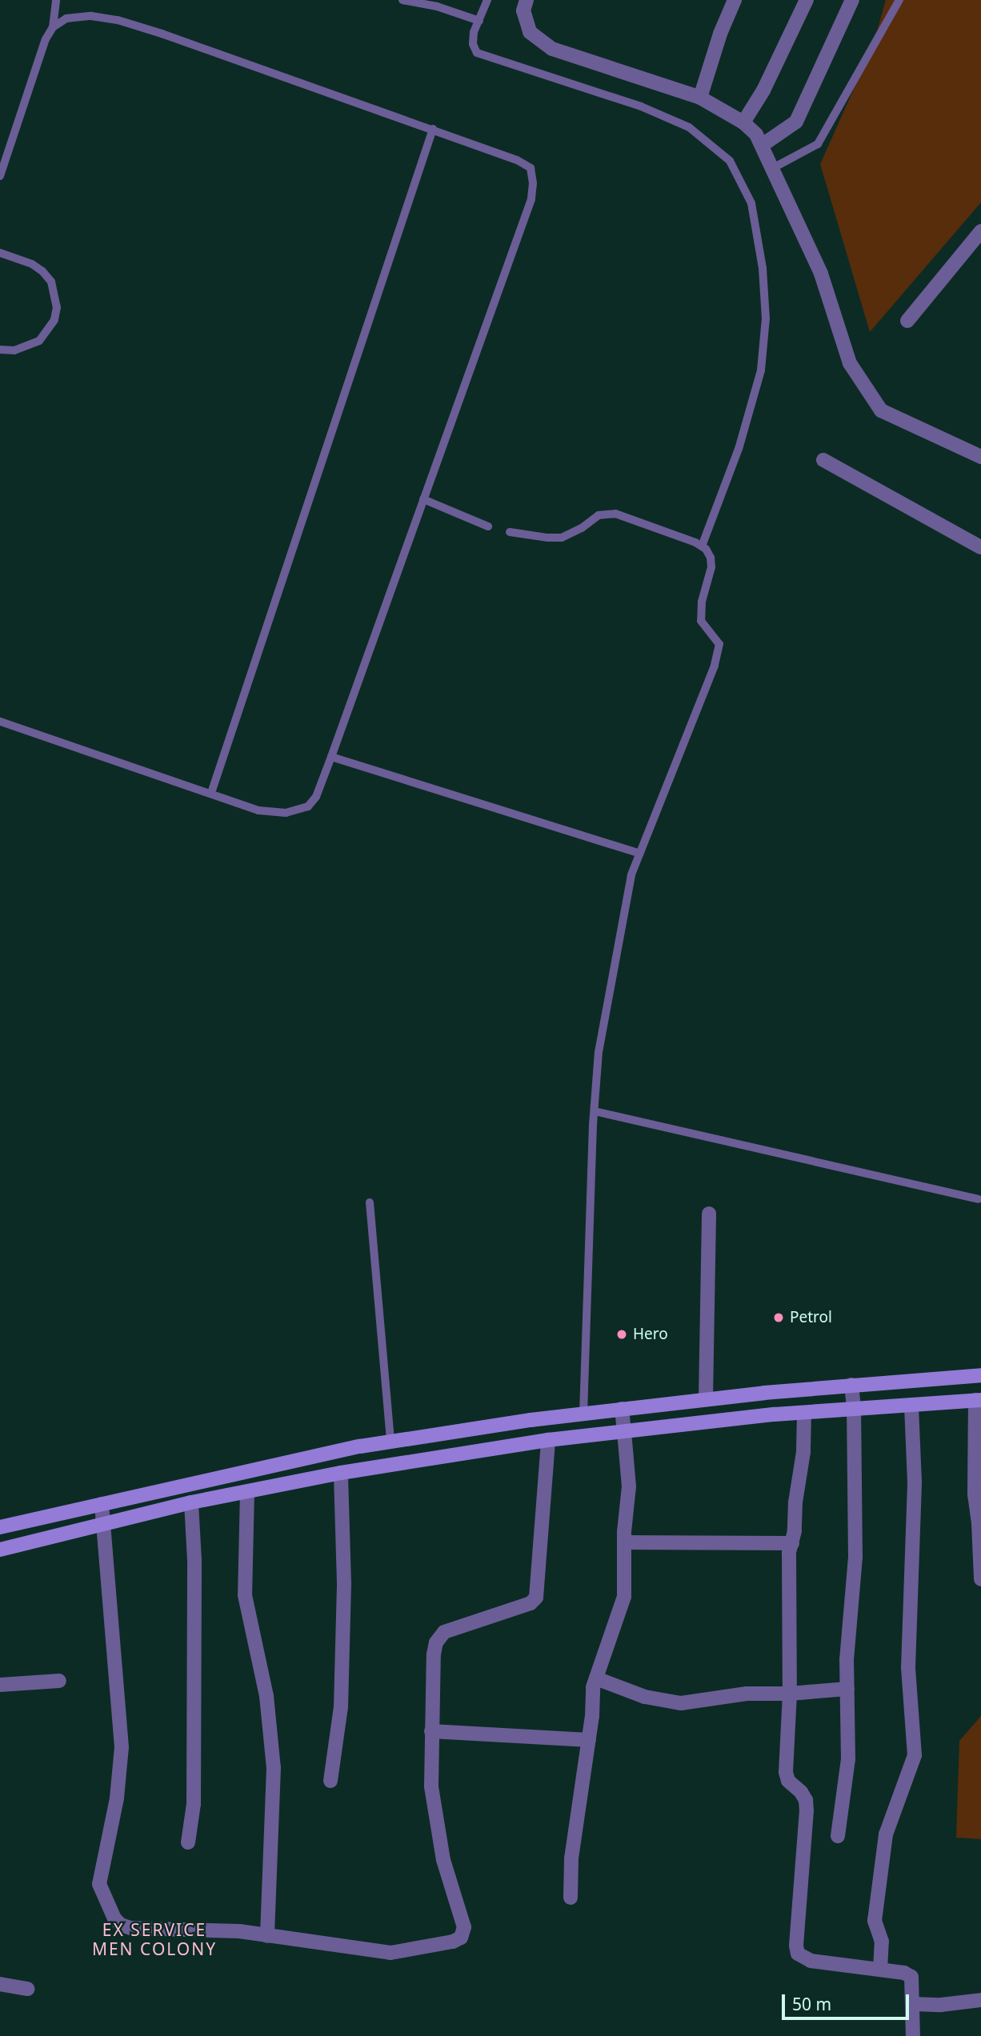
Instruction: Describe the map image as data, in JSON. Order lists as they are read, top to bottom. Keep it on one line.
{"districts":["EX SERVICE MEN COLONY"],"places":["Petrol","Hero"],"scale_bar":"50 m"}
